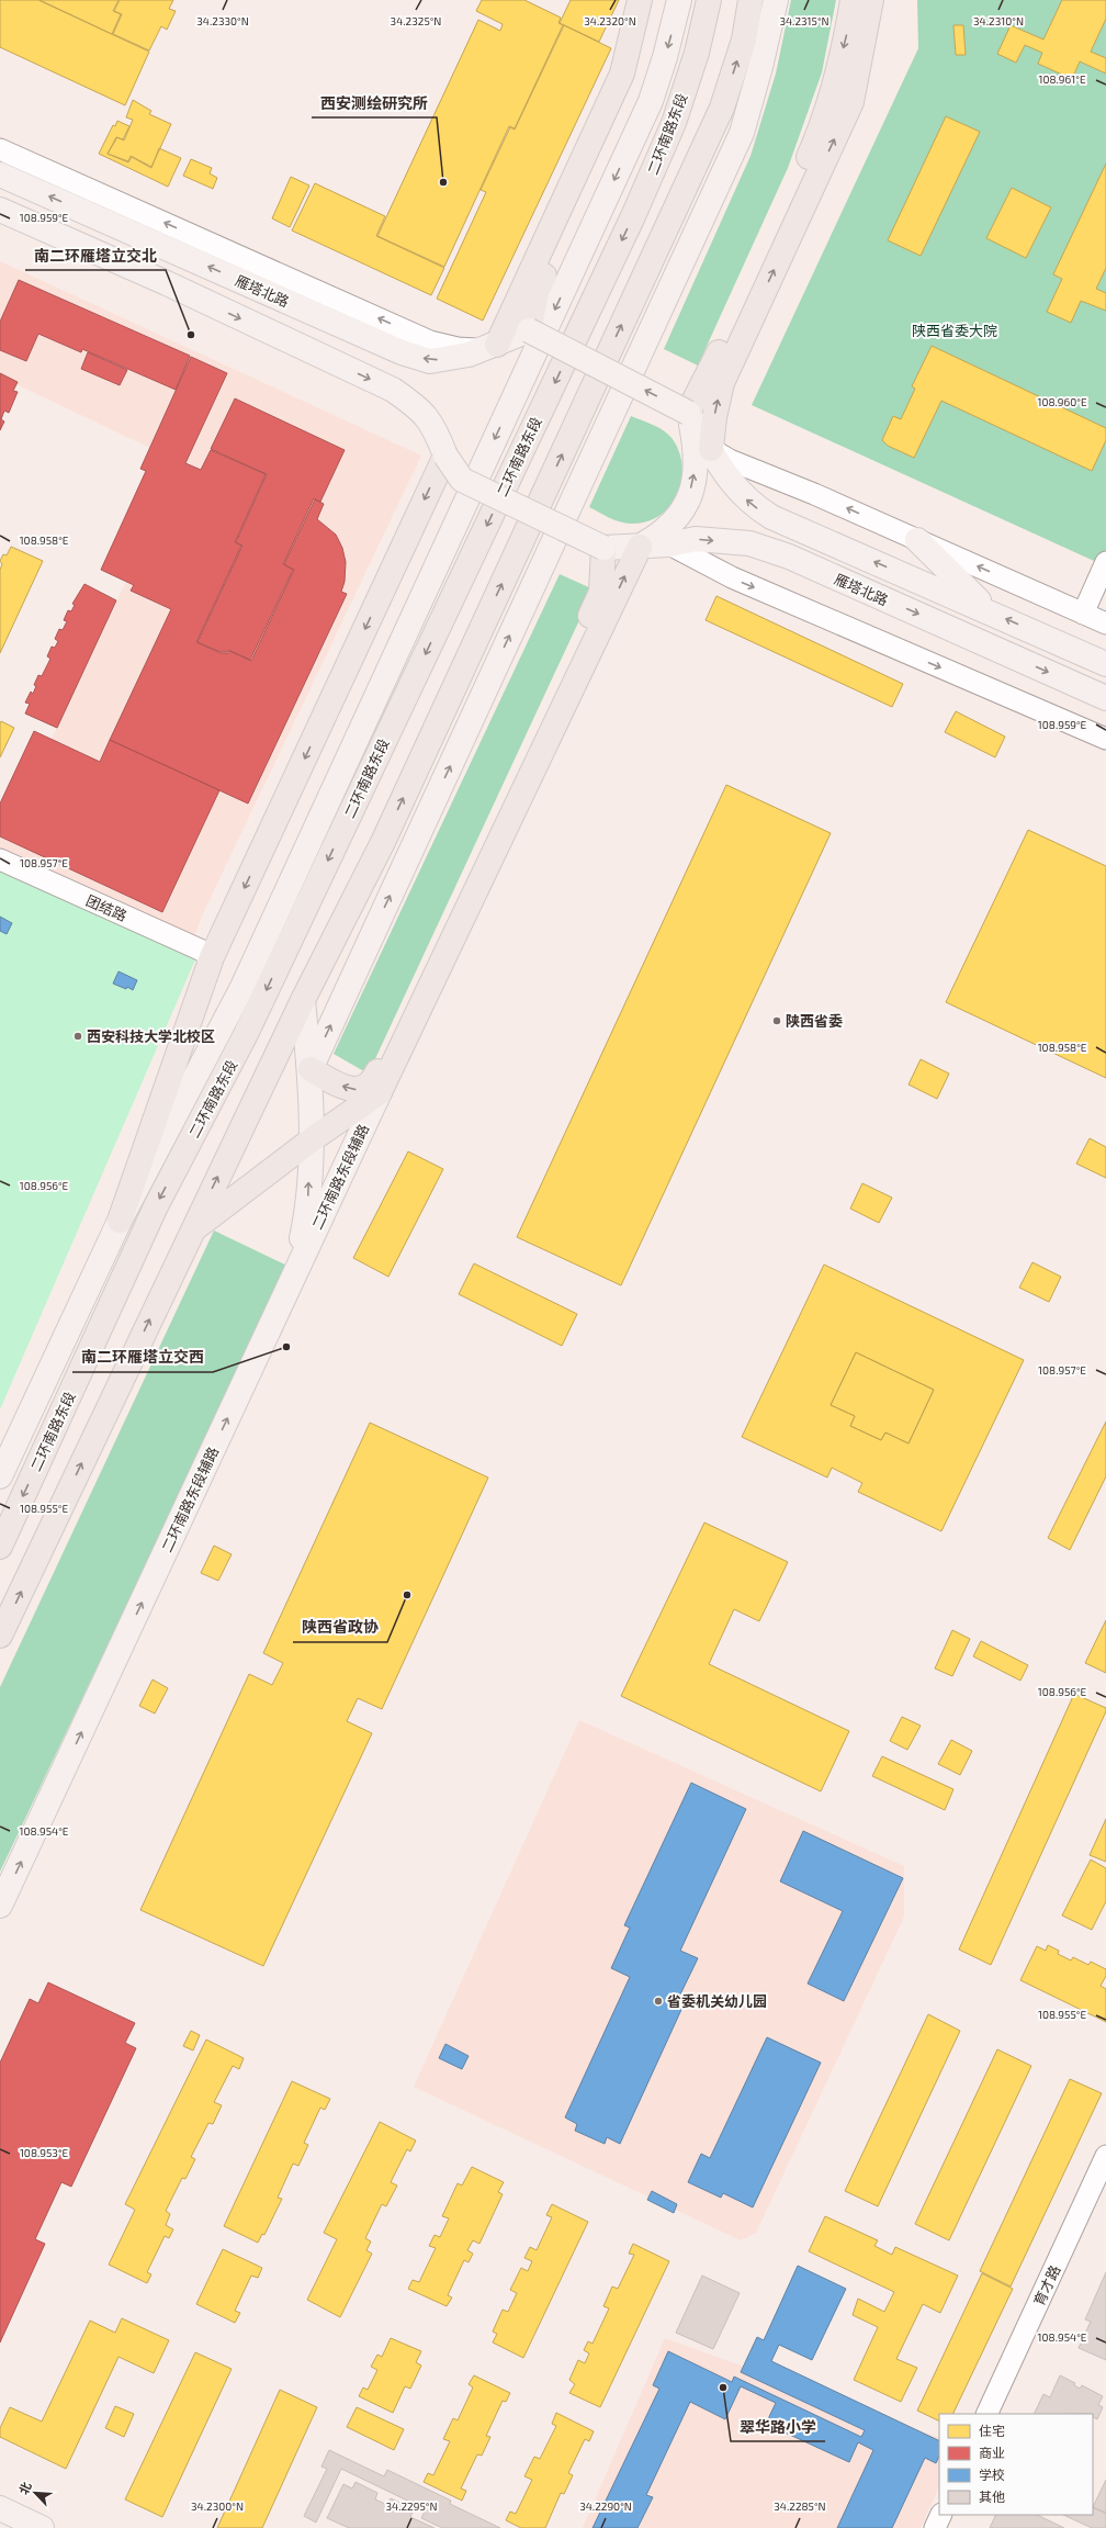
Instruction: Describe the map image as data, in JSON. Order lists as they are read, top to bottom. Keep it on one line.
{"streets":{"highway":["二环南路东段"],"main road":["雁塔北路","二环南路东段辅路"],"street":["团结路","育才路"]},"parks":["陕西省委大院"],"places":["西安测绘研究所","南二环雁塔立交北","陕西省委","西安科技大学北校区","南二环雁塔立交西","陕西省政协","省委机关幼儿园","翠华路小学"],"legend":["住宅","商业","学校","其他"],"north":"top left","coordinates":["34.2330°N","34.2325°N","34.2320°N","34.2315°N","34.2310°N","108.961°E","108.959°E","108.960°E","108.958°E","108.957°E","108.956°E","108.955°E","108.954°E","108.953°E","34.2300°N","34.2295°N","34.2290°N","34.2285°N"]}
